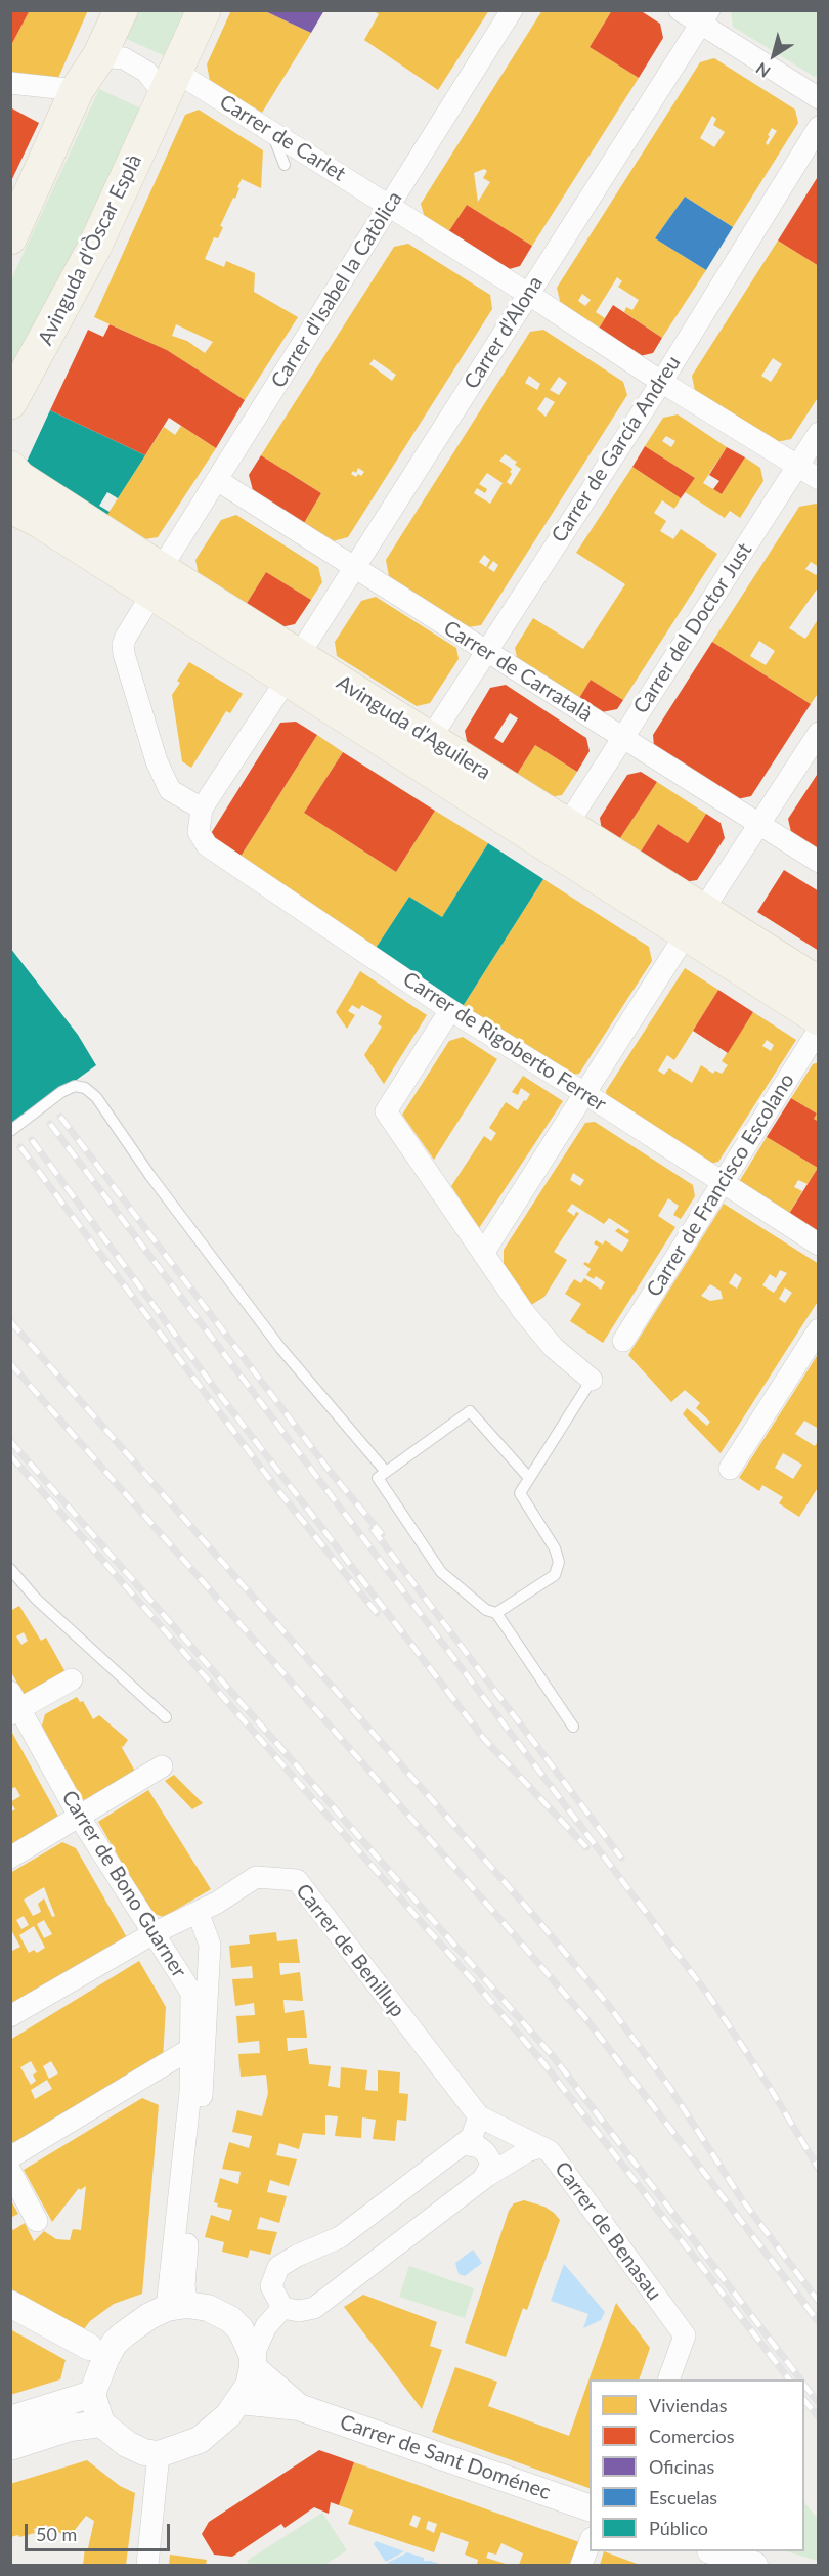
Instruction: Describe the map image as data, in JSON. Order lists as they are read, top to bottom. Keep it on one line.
{"streets":{"main road":["Avinguda d'Òscar Esplà","Avinguda d'Aguilera"],"street":["Carrer de Carlet","Carrer d'Isabel la Catòlica","Carrer d'Alona","Carrer de García Andreu","Carrer del Doctor Just","Carrer de Carratalà","Carrer de Rigoberto Ferrer","Carrer de Francisco Escolano","Carrer de Bono Guarner","Carrer de Benillup","Carrer de Benasau","Carrer de Sant Doménec"]},"crossings":[["Carrer de Carlet","Avinguda d'Òscar Esplà"],["Carrer de Carlet","Carrer d'Isabel la Catòlica"],["Carrer de Carlet","Carrer d'Alona"],["Carrer de Carlet","Carrer de García Andreu"],["Carrer de Carlet","Carrer del Doctor Just"],["Carrer d'Isabel la Catòlica","Carrer d'Alona"],["Carrer d'Isabel la Catòlica","Carrer de Carratalà"],["Carrer d'Isabel la Catòlica","Avinguda d'Aguilera"],["Carrer d'Isabel la Catòlica","Carrer de Rigoberto Ferrer"],["Carrer d'Alona","Carrer de Carratalà"],["Carrer d'Alona","Avinguda d'Aguilera"],["Carrer d'Alona","Carrer de Rigoberto Ferrer"],["Carrer de García Andreu","Carrer de Carratalà"],["Carrer de García Andreu","Avinguda d'Aguilera"],["Carrer del Doctor Just","Carrer de Carratalà"],["Carrer del Doctor Just","Avinguda d'Aguilera"],["Carrer de Rigoberto Ferrer","Carrer de Francisco Escolano"],["Carrer de Bono Guarner","Carrer de Benillup"],["Carrer de Bono Guarner","Carrer de Sant Doménec"],["Carrer de Benillup","Carrer de Benasau"]],"legend":["Viviendas","Comercios","Oficinas","Escuelas","Público"],"scale_bar":"50 m","north":"bottom left"}
